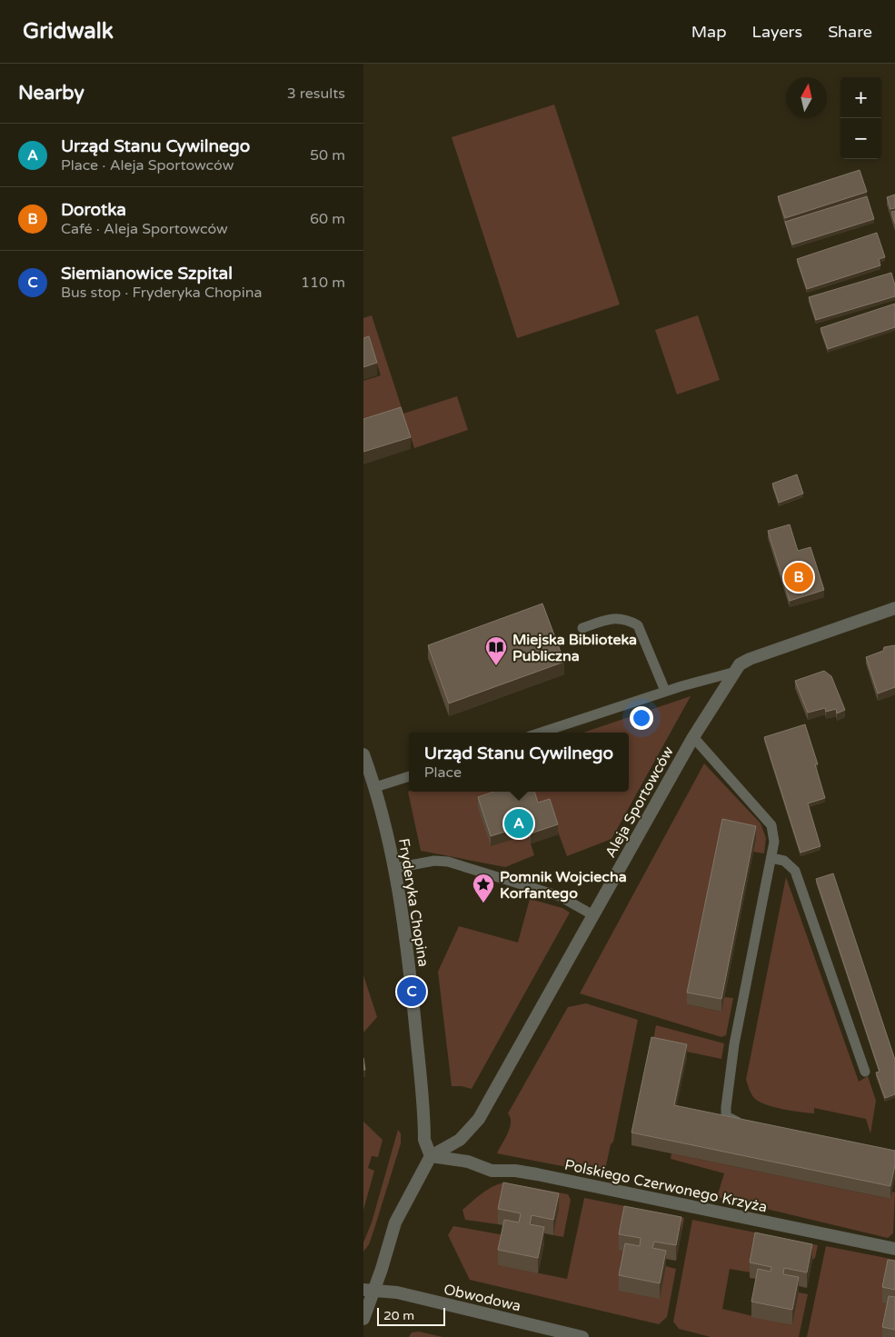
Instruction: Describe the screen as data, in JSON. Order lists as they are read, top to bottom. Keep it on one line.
{"streets":{"street":["Aleja Sportowców","Fryderyka Chopina","Polskiego Czerwonego Krzyża","Obwodowa"]},"crossings":[["Aleja Sportowców","Fryderyka Chopina"],["Aleja Sportowców","Polskiego Czerwonego Krzyża"],["Fryderyka Chopina","Polskiego Czerwonego Krzyża"]],"places":{"library":["Miejska Biblioteka Publiczna"],"place":["Pomnik Wojciecha Korfantego"]},"scale_bar":"20 m","north":"top","page":{"header":"Gridwalk","nav":["Map","Layers","Share"],"heading":["Nearby","3 results"],"map_buttons":["+","−"],"list":[{"mark":"A","name":"Urząd Stanu Cywilnego","note":"Place · Aleja Sportowców","value":"50 m"},{"mark":"B","name":"Dorotka","note":"Café · Aleja Sportowców","value":"60 m"},{"mark":"C","name":"Siemianowice Szpital","note":"Bus stop · Fryderyka Chopina","value":"110 m"}],"pins":["B","A","C"],"popup":["Urząd Stanu Cywilnego","Place"],"scale":"20 m"}}
